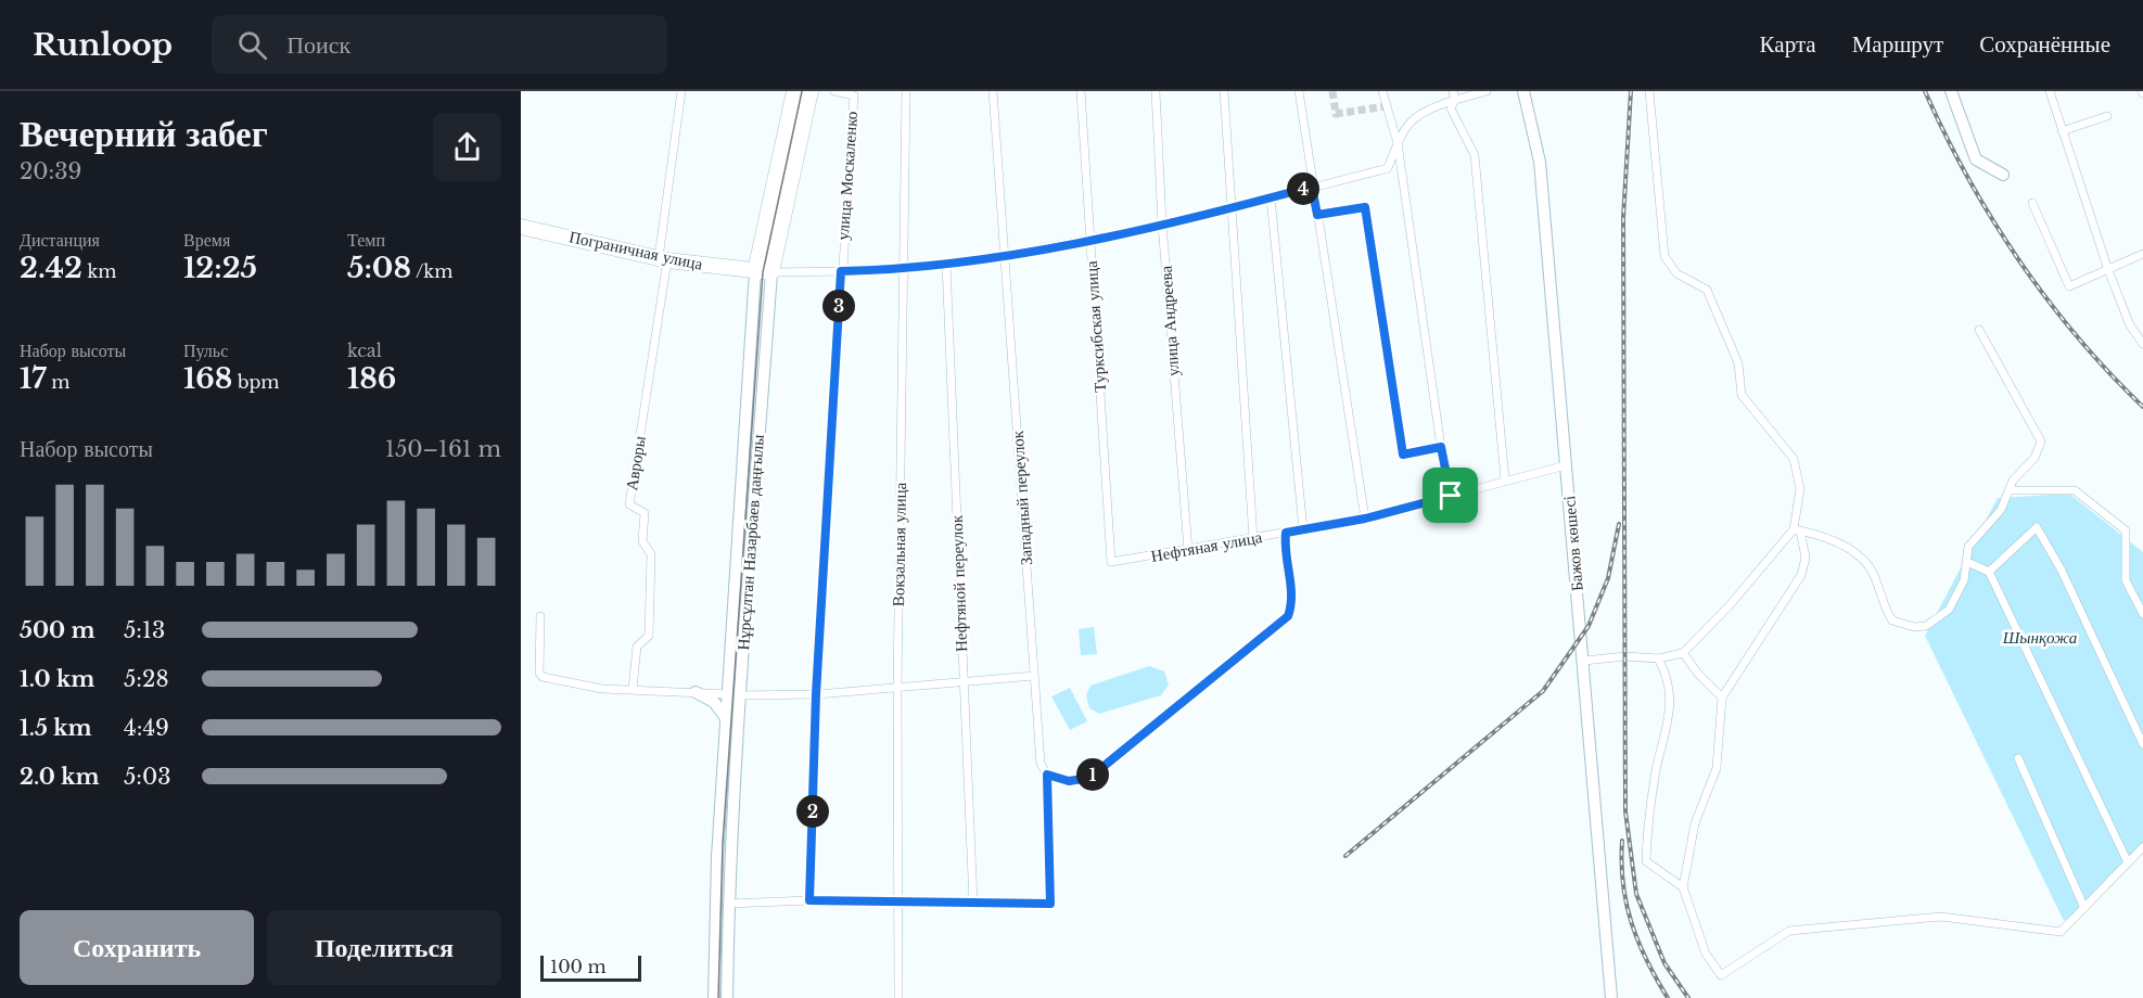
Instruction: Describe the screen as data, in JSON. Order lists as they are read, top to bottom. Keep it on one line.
{"streets":{"highway":["Пограничная улица","Нұрсұлтан Назарбаев даңғылы"],"main road":["Бажов көшесі"],"street":["улица Москаленко","улица Андреева","Турксибская улица","Авроры","Западный переулок","Вокзальная улица","Нефтяная улица","Нефтяной переулок"]},"crossings":[["улица Москаленко","Пограничная улица"],["Пограничная улица","улица Андреева"],["Пограничная улица","Турксибская улица"],["Пограничная улица","Авроры"],["Пограничная улица","Западный переулок"],["Пограничная улица","Нұрсұлтан Назарбаев даңғылы"],["Пограничная улица","Вокзальная улица"],["Пограничная улица","Нефтяной переулок"],["улица Андреева","Нефтяная улица"],["Турксибская улица","Нефтяная улица"],["Западный переулок","Нефтяной переулок"],["Бажов көшесі","Нефтяная улица"]],"parks":["Шынқожа"],"scale_bar":"100 m","page":{"header":"Runloop","search":"Поиск","nav":["Карта","Маршрут","Сохранённые"],"heading":["Вечерний забег","20:39"],"pins":["4","3","1","2"],"stats":[["Дистанция","2.42 km"],["Время","12:25"],["Темп","5:08 /km"],["Набор высоты","17 m"],["Пульс","168 bpm"],["kcal","186"]],"chart":["Набор высоты","150–161 m"],"list":[{"name":"500 m","note":"5:13"},{"name":"1.0 km","note":"5:28"},{"name":"1.5 km","note":"4:49"},{"name":"2.0 km","note":"5:03"}],"buttons":["Сохранить","Поделиться"],"scale":"100 m"}}
